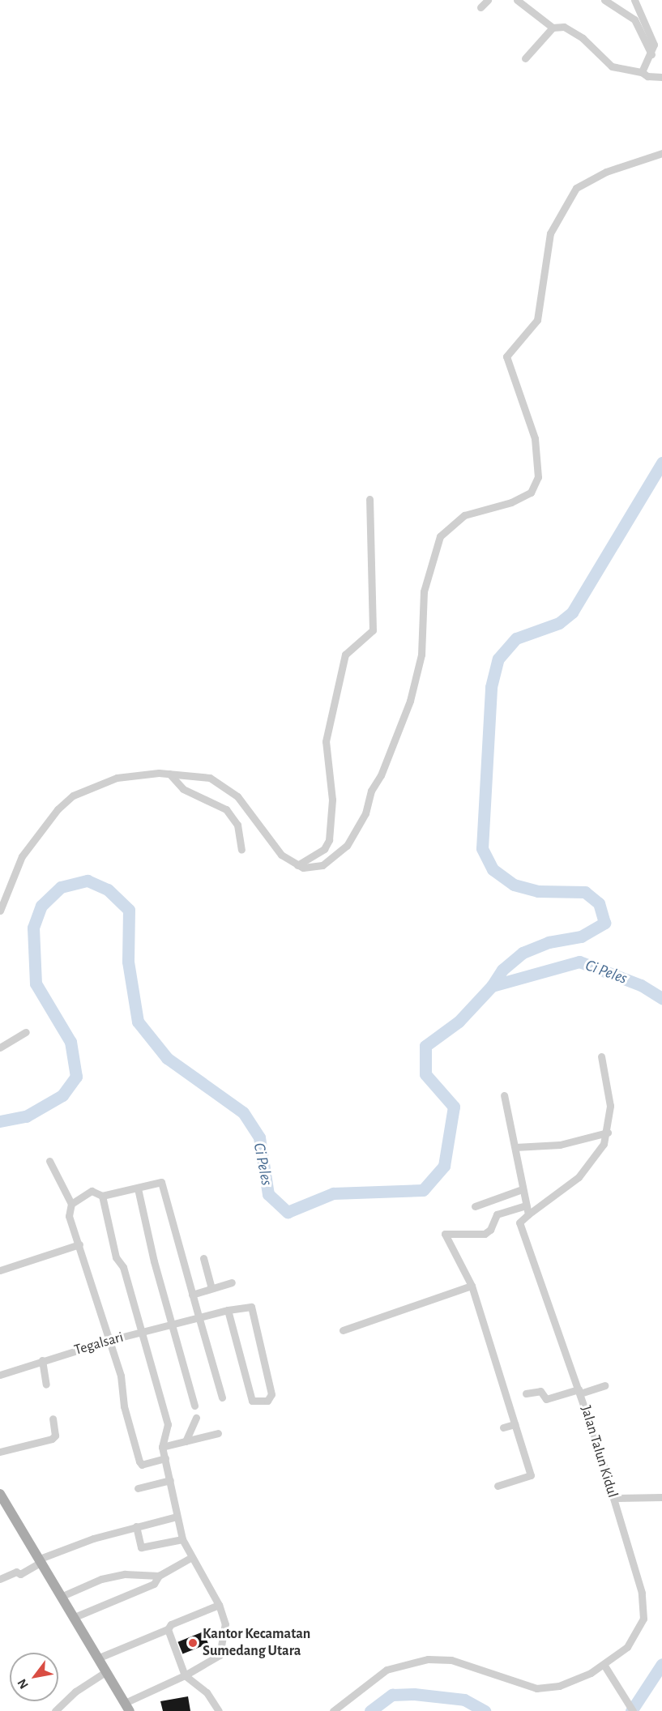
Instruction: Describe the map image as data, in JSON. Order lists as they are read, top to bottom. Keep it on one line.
{"streets":{"street":["Tegalsari","Jalan Talun Kidul"]},"water":["Ci Peles"],"places":["Kantor Kecamatan Sumedang Utara"],"north":"bottom left"}
